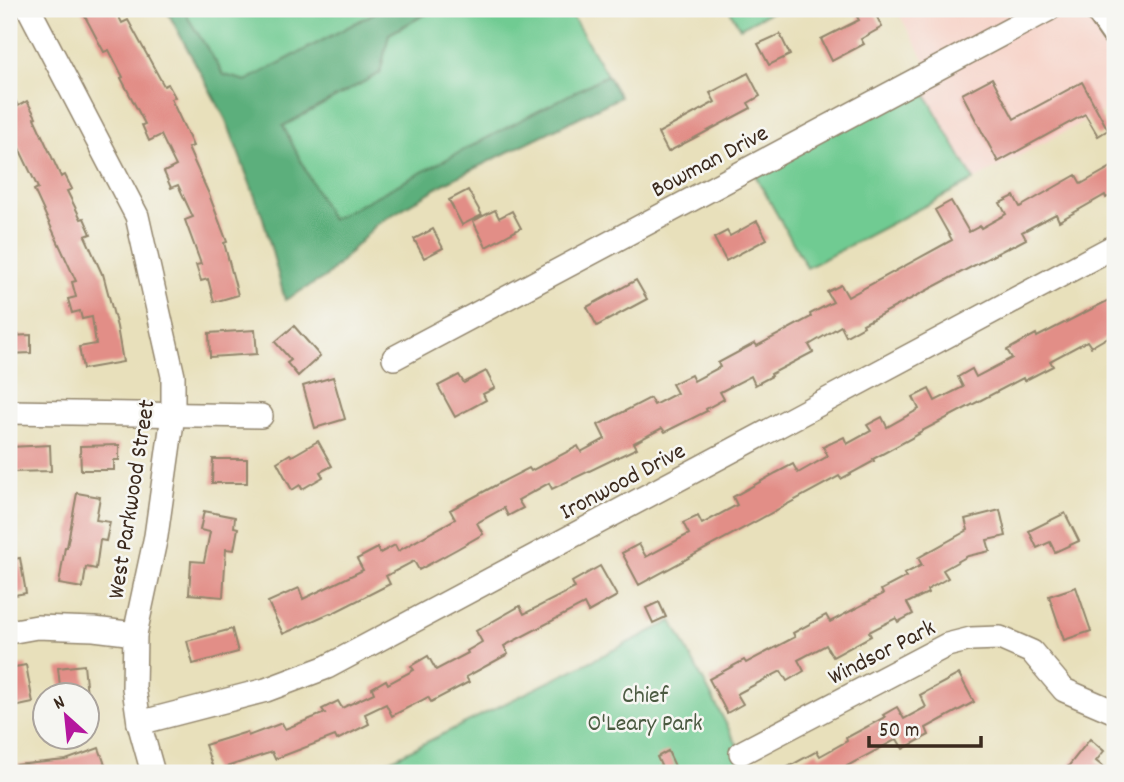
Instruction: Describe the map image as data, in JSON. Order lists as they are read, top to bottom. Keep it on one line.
{"streets":{"street":["Bowman Drive","Ironwood Drive","West Parkwood Street","Windsor Park"]},"crossings":[["Ironwood Drive","West Parkwood Street"]],"parks":["Chief O'Leary Park"],"scale_bar":"50 m","north":"top left"}
